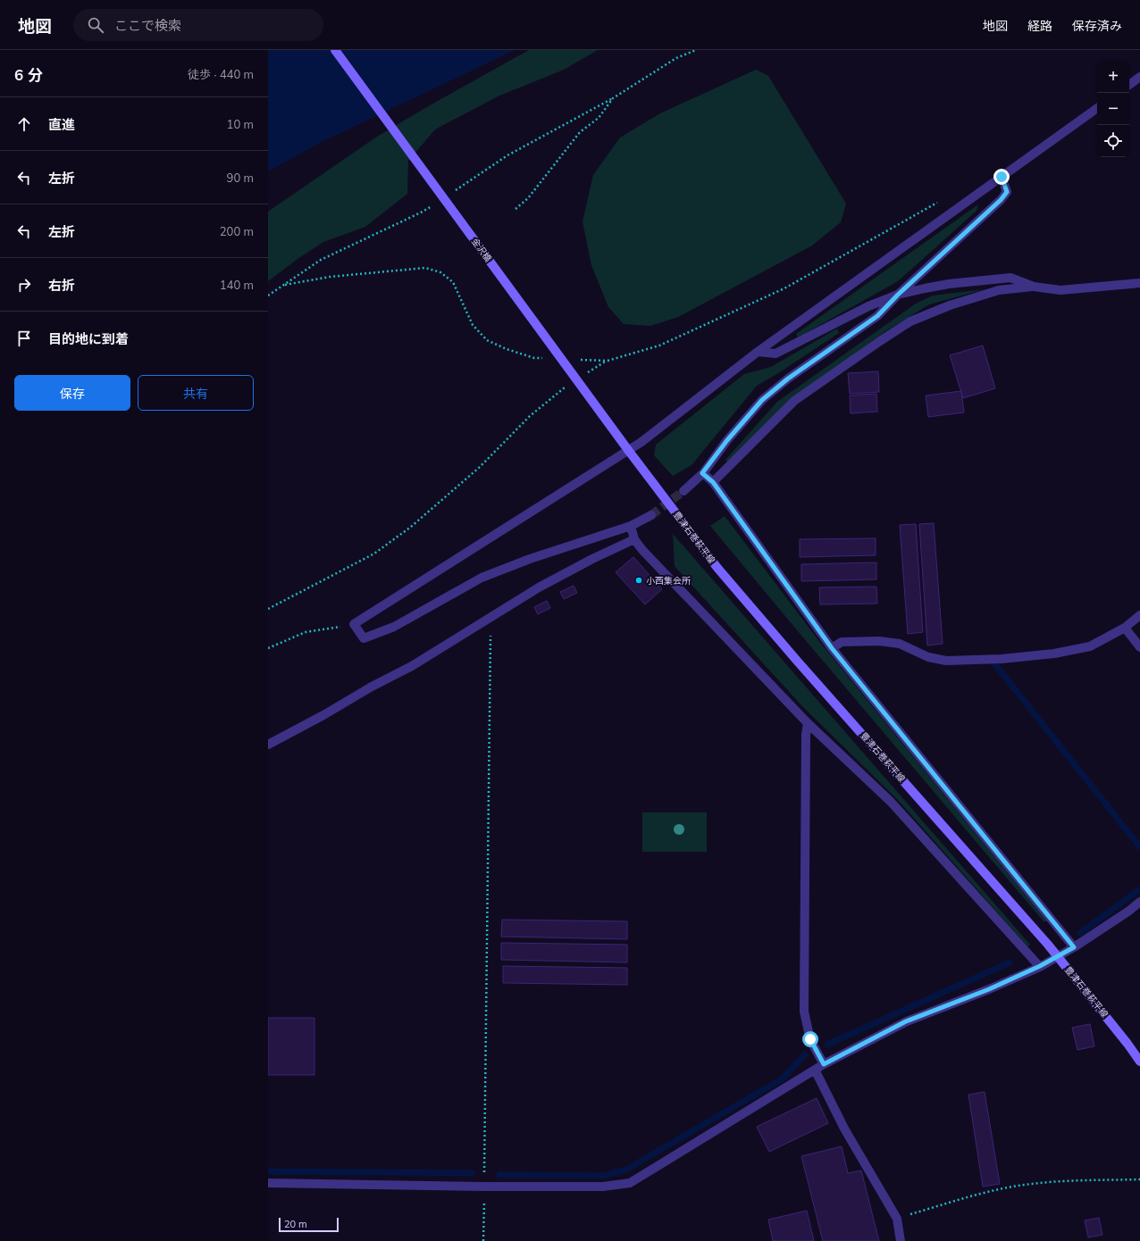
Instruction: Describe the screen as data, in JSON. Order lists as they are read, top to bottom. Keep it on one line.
{"streets":{"main road":["金沢橋","豊津石巻萩平線"]},"crossings":[["金沢橋","豊津石巻萩平線"]],"places":["小西集会所"],"scale_bar":"20 m","page":{"header":"地図","search":"ここで検索","nav":["地図","経路","保存済み"],"heading":["6 分","徒歩 · 440 m"],"map_buttons":["+","−"],"list":[["直進","10 m"],["左折","90 m"],["左折","200 m"],["右折","140 m"],"目的地に到着"],"buttons":["保存","共有"],"scale":"20 m"}}
